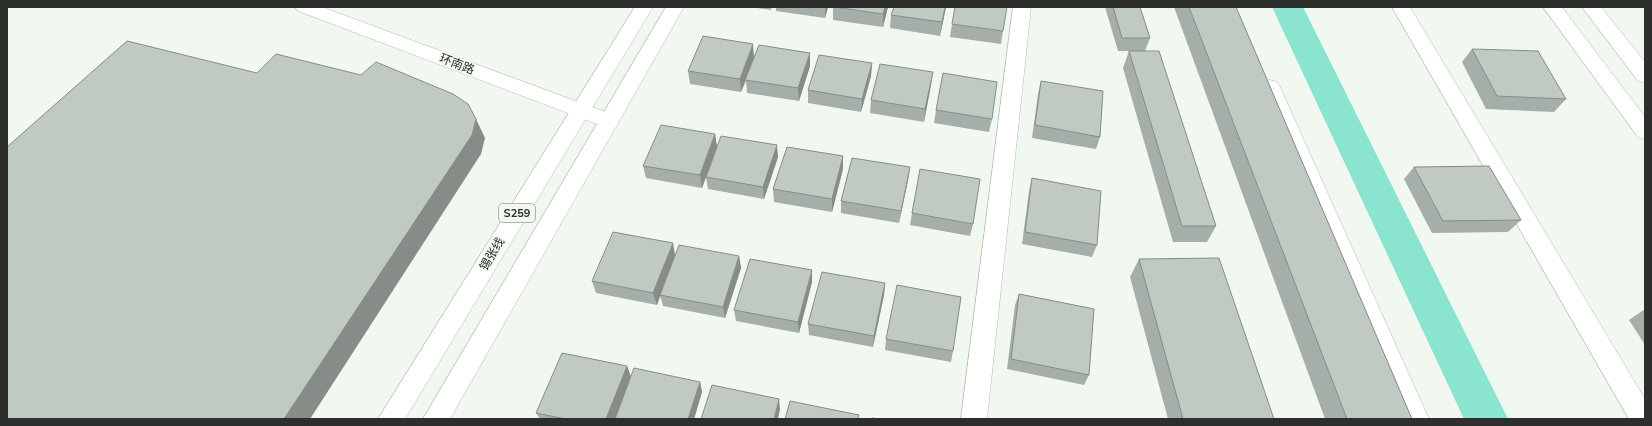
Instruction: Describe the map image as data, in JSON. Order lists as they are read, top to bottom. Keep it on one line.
{"streets":{"street":["环南路","S259","锡张线"]},"crossings":[["环南路","S259"],["环南路","锡张线"]]}
